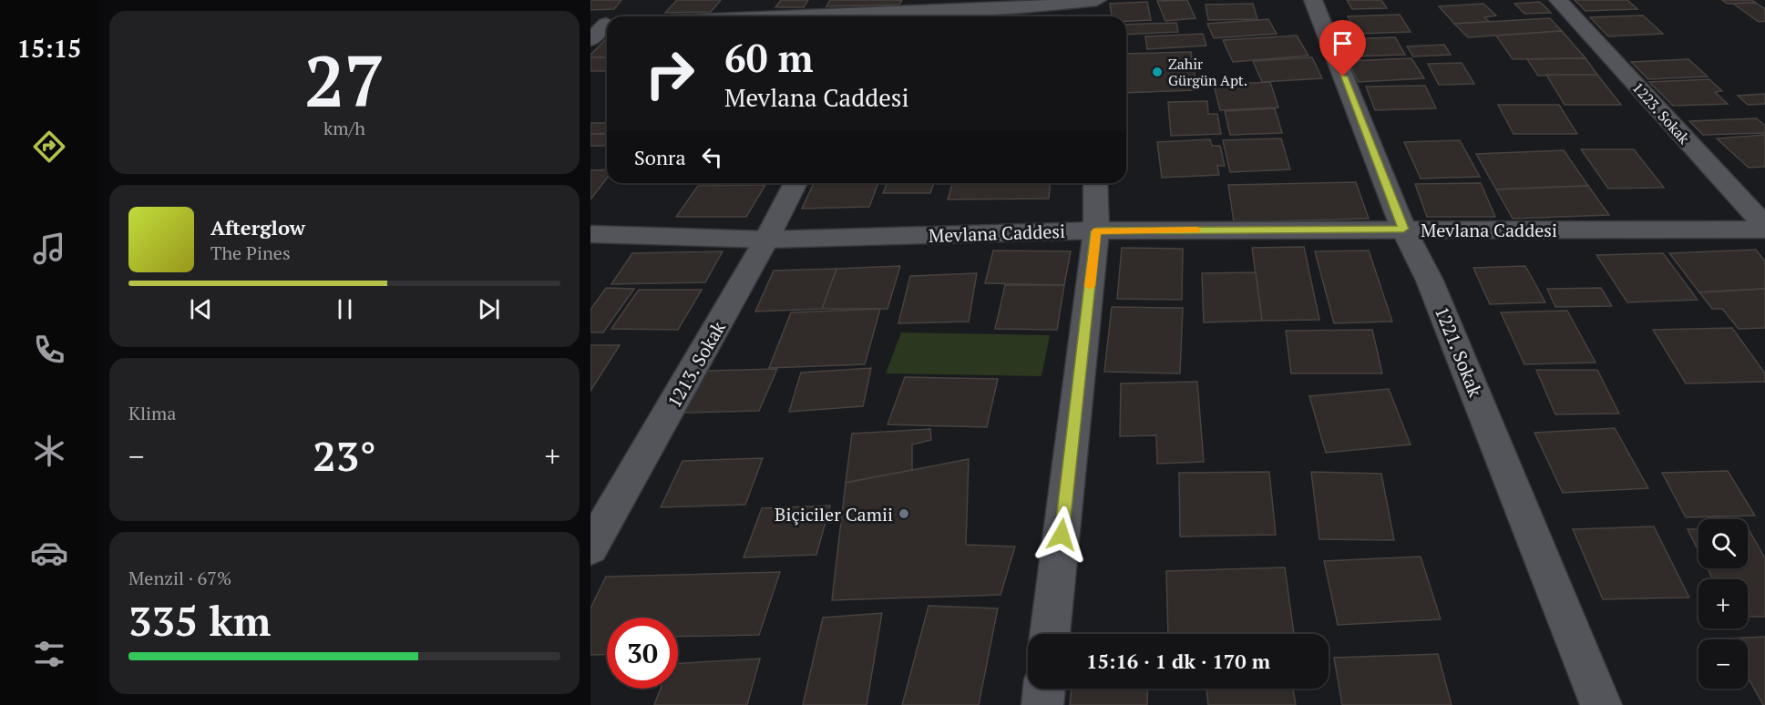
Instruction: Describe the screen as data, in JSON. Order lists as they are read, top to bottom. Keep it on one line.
{"streets":{"street":["1223. Sokak","Mevlana Caddesi","1221. Sokak","1213. Sokak"]},"crossings":[["1223. Sokak","Mevlana Caddesi"],["Mevlana Caddesi","1221. Sokak"],["Mevlana Caddesi","1213. Sokak"]],"places":["Zahir Gürgün Apt.","Biçiciler Camii"],"page":{"tabs":"15:15","tile":[["27","km/h"],"Klima",["Menzil · 67%","335 km"]],"turn":["60 m","Mevlana Caddesi"],"then":"Sonra","song":["Afterglow","The Pines"],"heat":["−","23°","+"],"map_buttons":["+","−"],"limit":"30","trip":"15:16 · 1 dk · 170 m"}}
